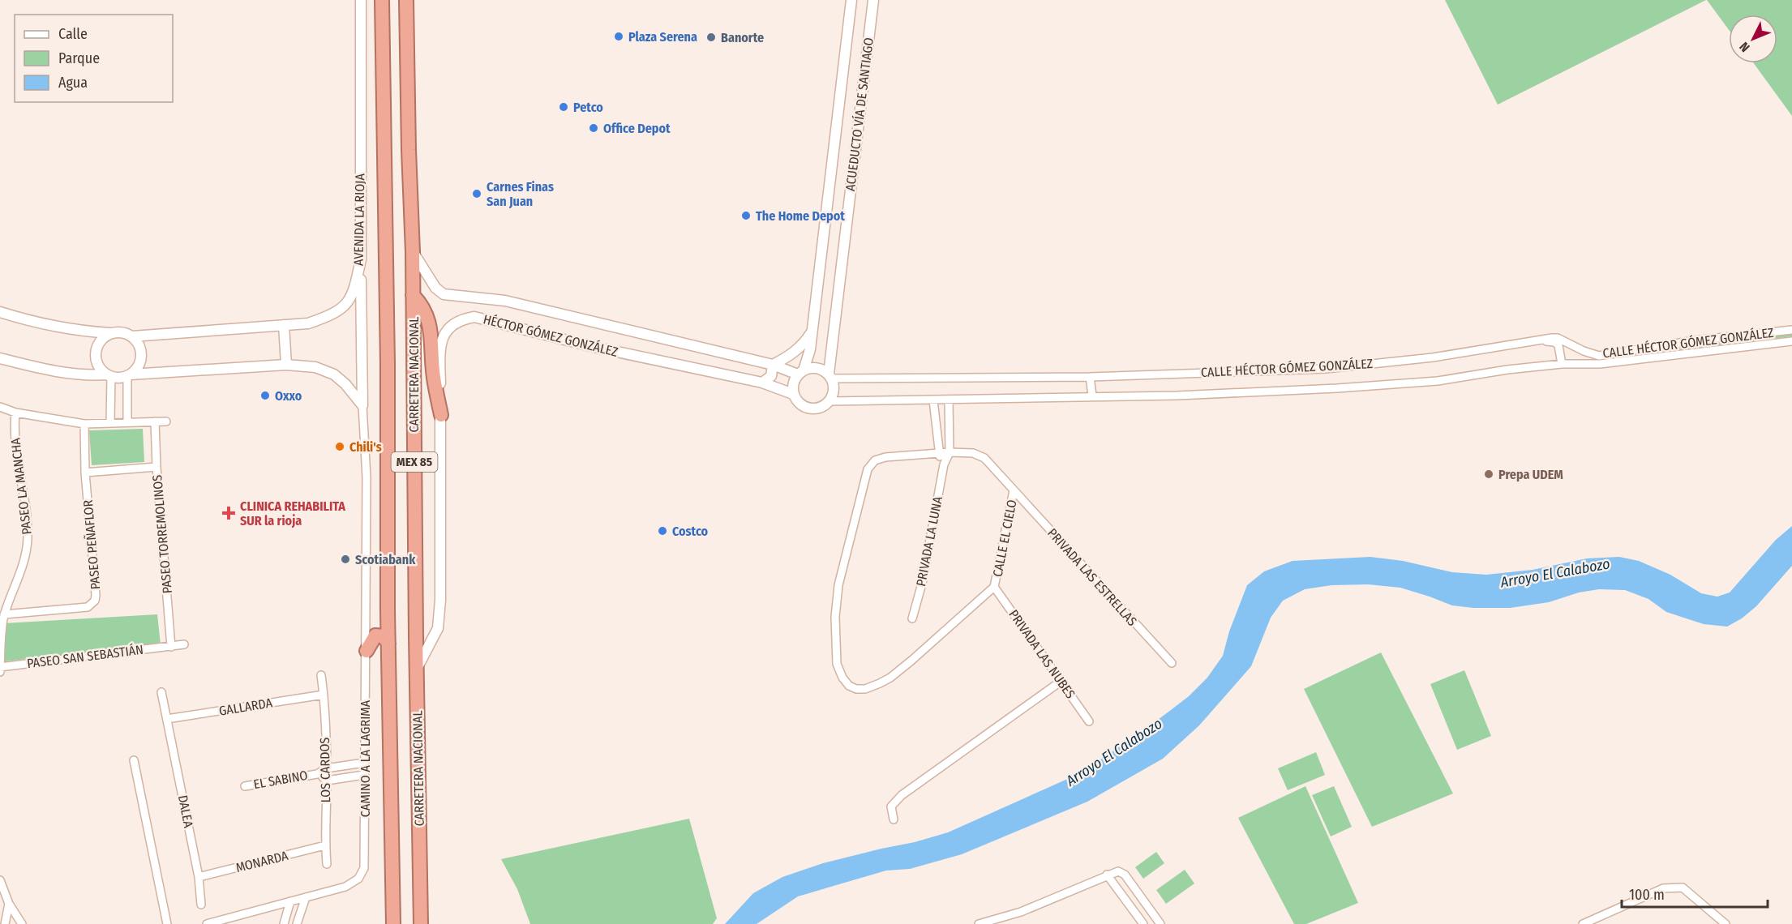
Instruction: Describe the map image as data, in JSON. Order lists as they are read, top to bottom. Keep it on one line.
{"streets":{"highway":["CARRETERA NACIONAL","MEX 85"],"street":["ACUEDUCTO VÍA DE SANTIAGO","AVENIDA LA RIOJA","HÉCTOR GÓMEZ GONZÁLEZ","CALLE HÉCTOR GÓMEZ GONZÁLEZ","PASEO LA MANCHA","PASEO TORREMOLINOS","CALLE EL CIELO","PRIVADA LA LUNA","PASEO PEÑAFLOR","PRIVADA LAS ESTRELLAS","PRIVADA LAS NUBES","PASEO SAN SEBASTIÁN","GALLARDA","CAMINO A LA LAGRIMA","LOS CARDOS","EL SABINO","DALEA","MONARDA"]},"crossings":[["ACUEDUCTO VÍA DE SANTIAGO","HÉCTOR GÓMEZ GONZÁLEZ"],["ACUEDUCTO VÍA DE SANTIAGO","CALLE HÉCTOR GÓMEZ GONZÁLEZ"],["HÉCTOR GÓMEZ GONZÁLEZ","CALLE HÉCTOR GÓMEZ GONZÁLEZ"],["HÉCTOR GÓMEZ GONZÁLEZ","CARRETERA NACIONAL"],["PASEO LA MANCHA","PASEO PEÑAFLOR"],["PASEO LA MANCHA","PASEO SAN SEBASTIÁN"],["PASEO TORREMOLINOS","PASEO SAN SEBASTIÁN"],["CALLE EL CIELO","PRIVADA LA LUNA"],["CALLE EL CIELO","PRIVADA LAS ESTRELLAS"],["CALLE EL CIELO","PRIVADA LAS NUBES"],["GALLARDA","LOS CARDOS"],["GALLARDA","DALEA"],["CAMINO A LA LAGRIMA","EL SABINO"],["LOS CARDOS","EL SABINO"],["LOS CARDOS","MONARDA"],["DALEA","MONARDA"]],"water":["Arroyo El Calabozo"],"places":{"other":["Plaza Serena","Banorte","Petco","Office Depot","Carnes Finas San Juan","The Home Depot","Oxxo","Chili's","Prepa UDEM","Costco","Scotiabank"],"health":["CLINICA REHABILITA SUR la rioja"]},"legend":["Calle","Parque","Agua"],"scale_bar":"100 m","north":"bottom left"}
